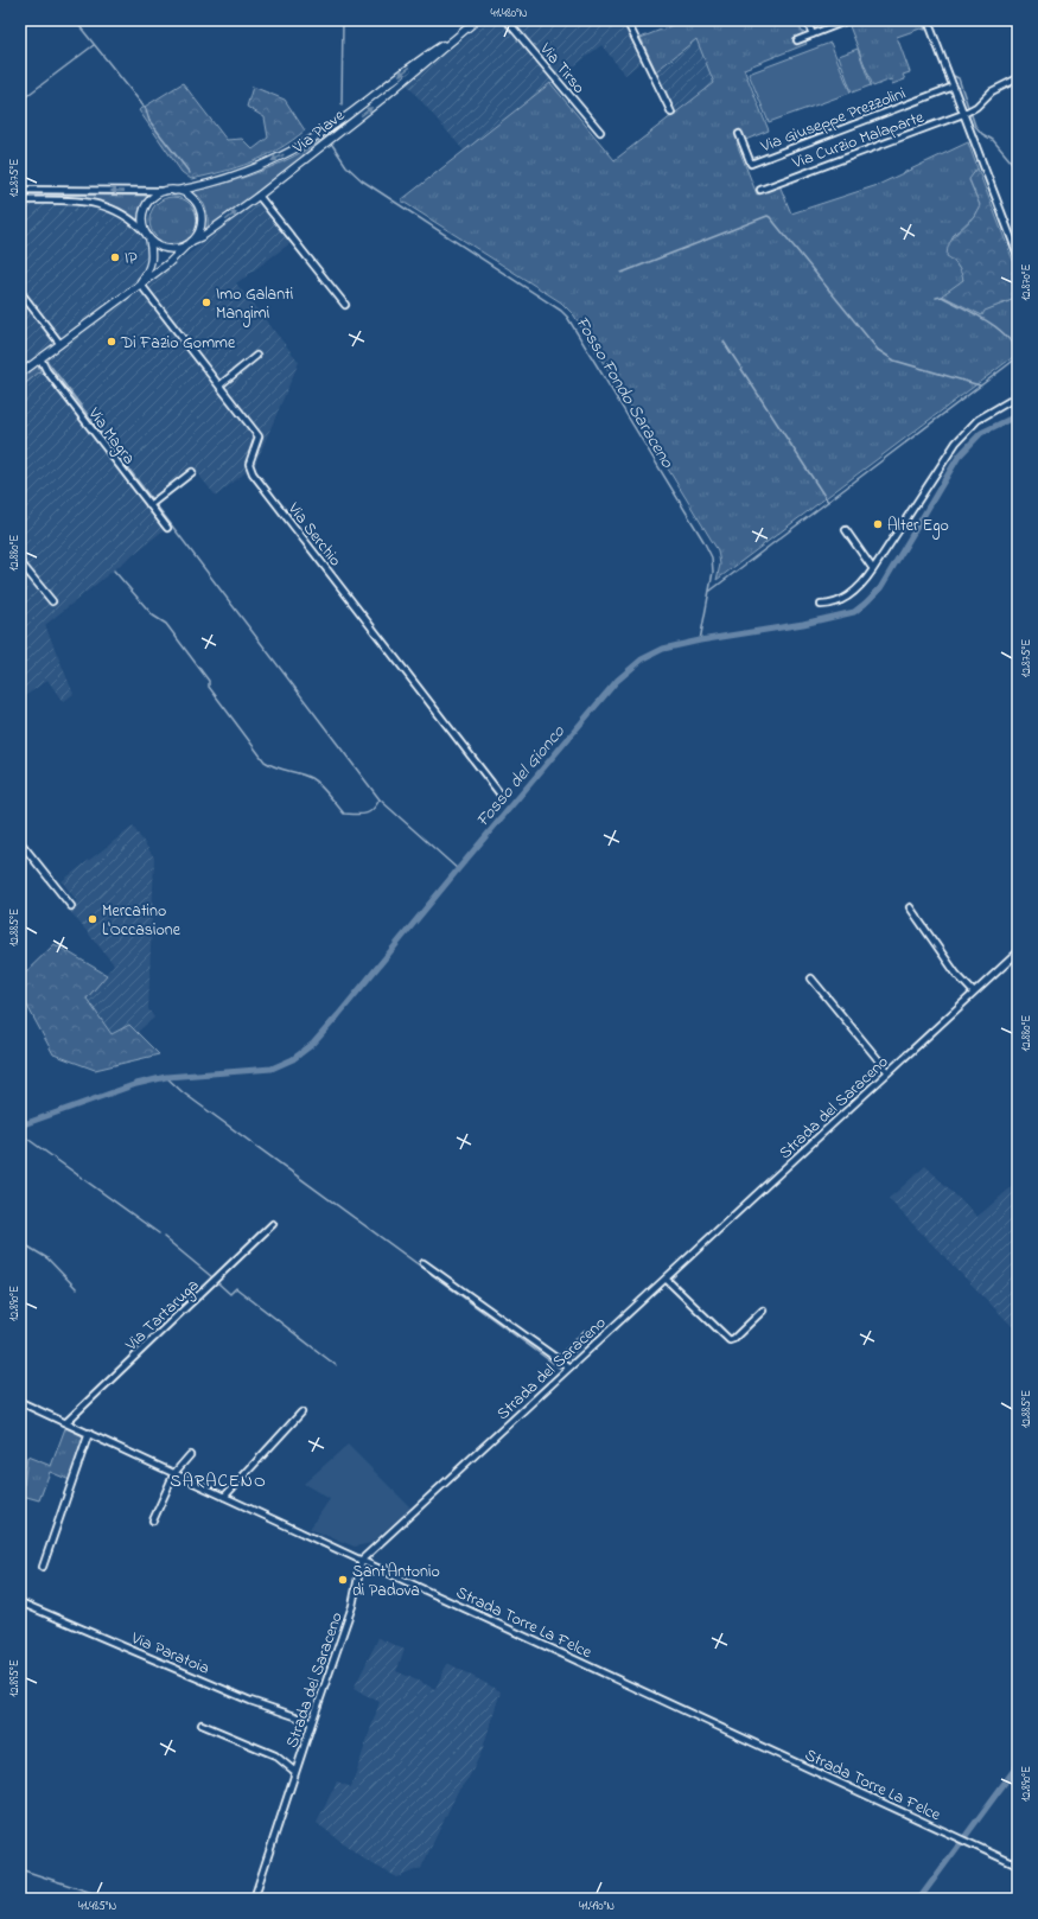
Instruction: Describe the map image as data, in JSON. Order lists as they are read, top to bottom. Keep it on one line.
{"streets":{"main road":["Via Piave"],"street":["Via Tirso","Via Giuseppe Prezzolini","Via Curzio Malaparte","Via Magra","Via Serchio","Strada del Saraceno","Via Tartaruga","Strada Torre La Felce","Via Paratoia"]},"crossings":[["Strada del Saraceno","Strada Torre La Felce"],["Strada del Saraceno","Via Paratoia"],["Via Tartaruga","Strada Torre La Felce"]],"districts":["SARACENO"],"water":["Fosso Fondo Saraceno","Fosso del Gionco"],"places":["IP","Imo Galanti Mangimi","Di Fazio Gomme","Alter Ego","Mercatino L'Occasione","Sant'Antonio di Padova"],"coordinates":["41.480°N","12.875°E","12.870°E","12.880°E","12.885°E","12.890°E","12.895°E","41.485°N","41.490°N"]}
